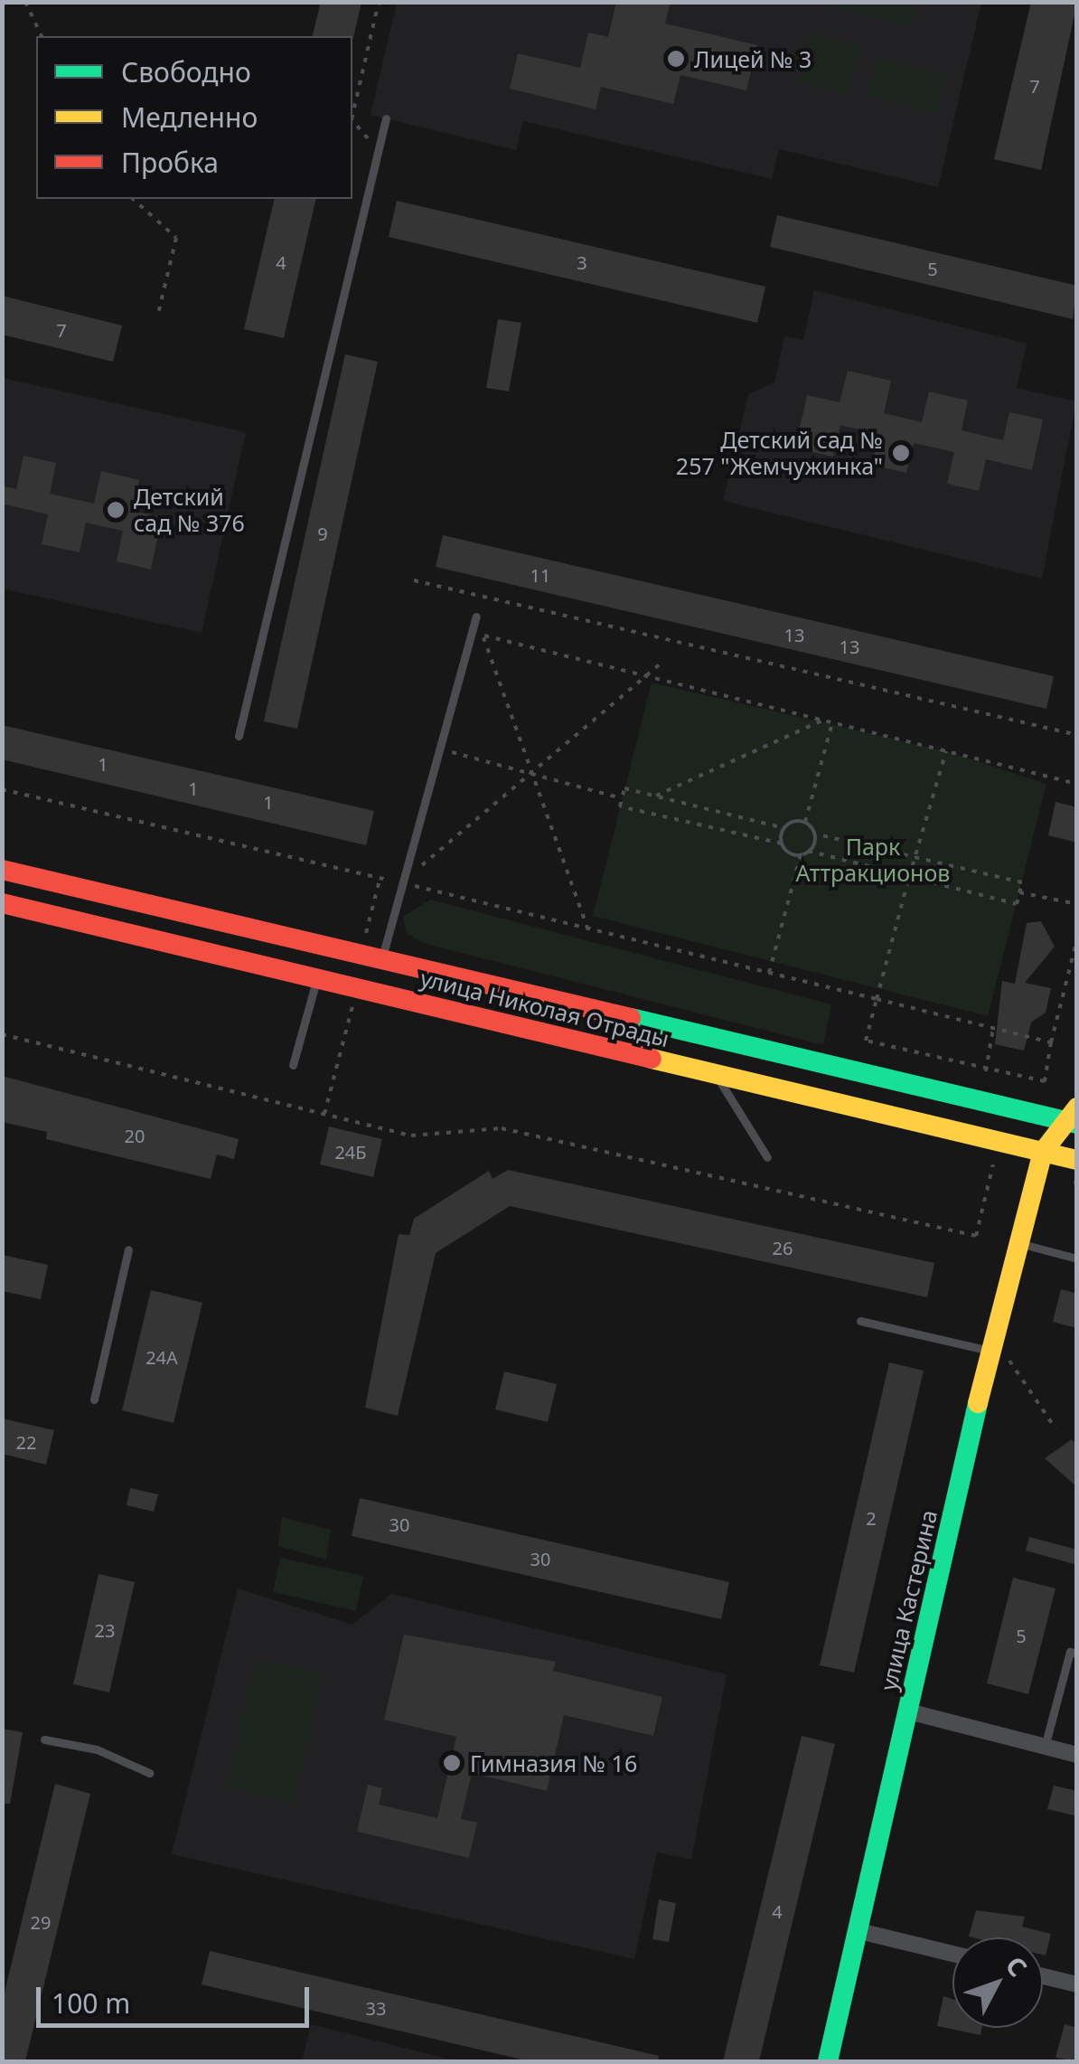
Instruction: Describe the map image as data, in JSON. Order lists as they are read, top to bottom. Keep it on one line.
{"streets":{"main road":["улица Николая Отрады","улица Кастерина"]},"crossings":[["улица Николая Отрады","улица Кастерина"]],"parks":["Парк Аттракционов"],"places":["Лицей № 3","Детский сад № 257 \"Жемчужинка\"","Детский сад № 376","Гимназия № 16"],"house_numbers":["7","4","3","5","7","9","11","13","13","1","1","1","20","24Б","26","24А","22","2","30","30","23","5","4","29","33"],"legend":["Свободно","Медленно","Пробка"],"scale_bar":"100 m","north":"top right"}
